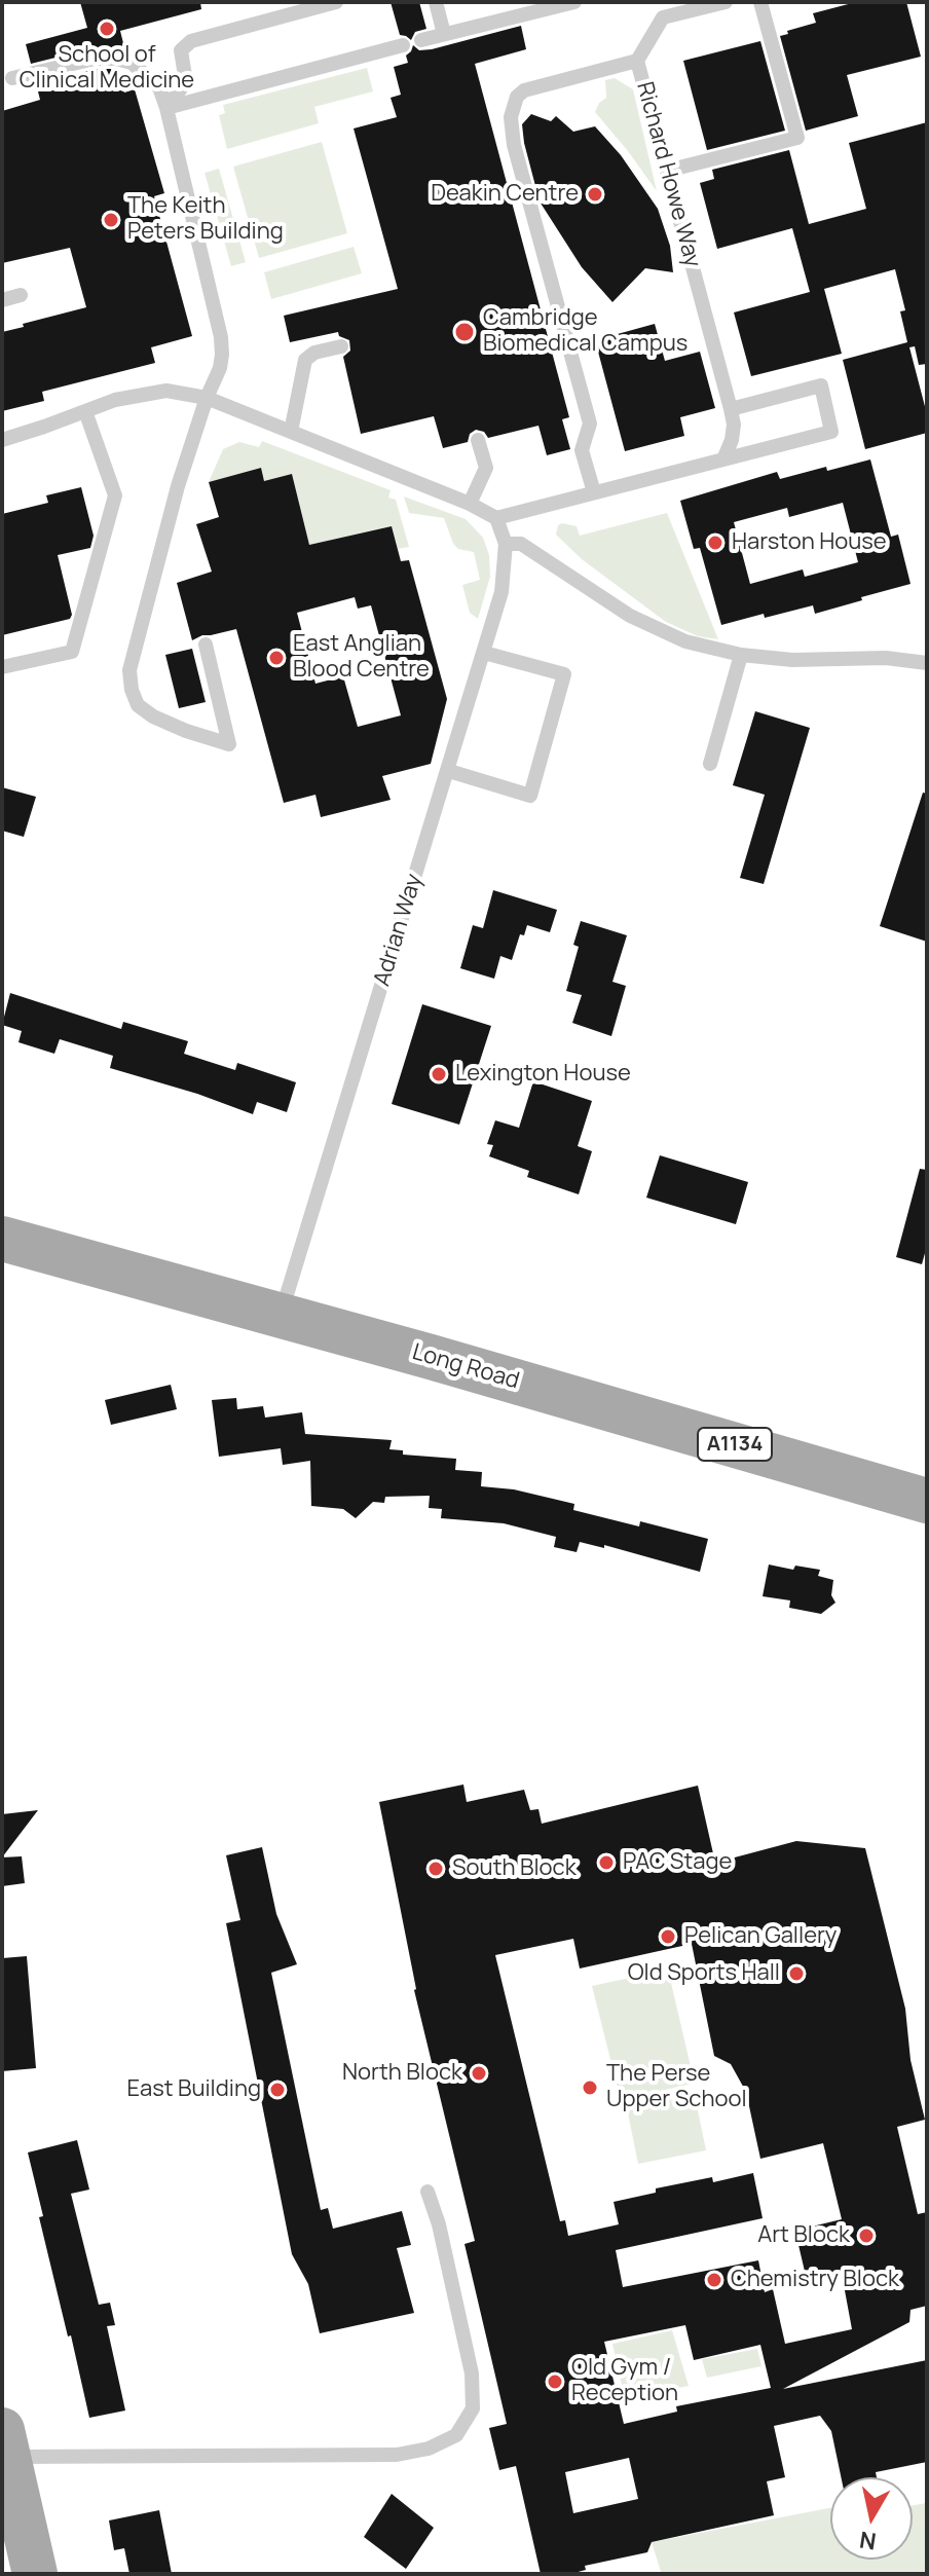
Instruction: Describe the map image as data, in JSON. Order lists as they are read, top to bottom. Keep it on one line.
{"streets":{"main road":["Long Road","A1134"],"lane":["Richard Howe Way","Adrian Way"]},"crossings":[["Adrian Way","Long Road"]],"places":["School of Clinical Medicine","Deakin Centre","The Keith Peters Building","Cambridge Biomedical Campus","Harston House","East Anglian Blood Centre","Lexington House","PAC Stage","South Block","Pelican Gallery","Old Sports Hall","North Block","The Perse Upper School","East Building","Art Block","Chemistry Block","Old Gym / Reception"],"north":"bottom"}
